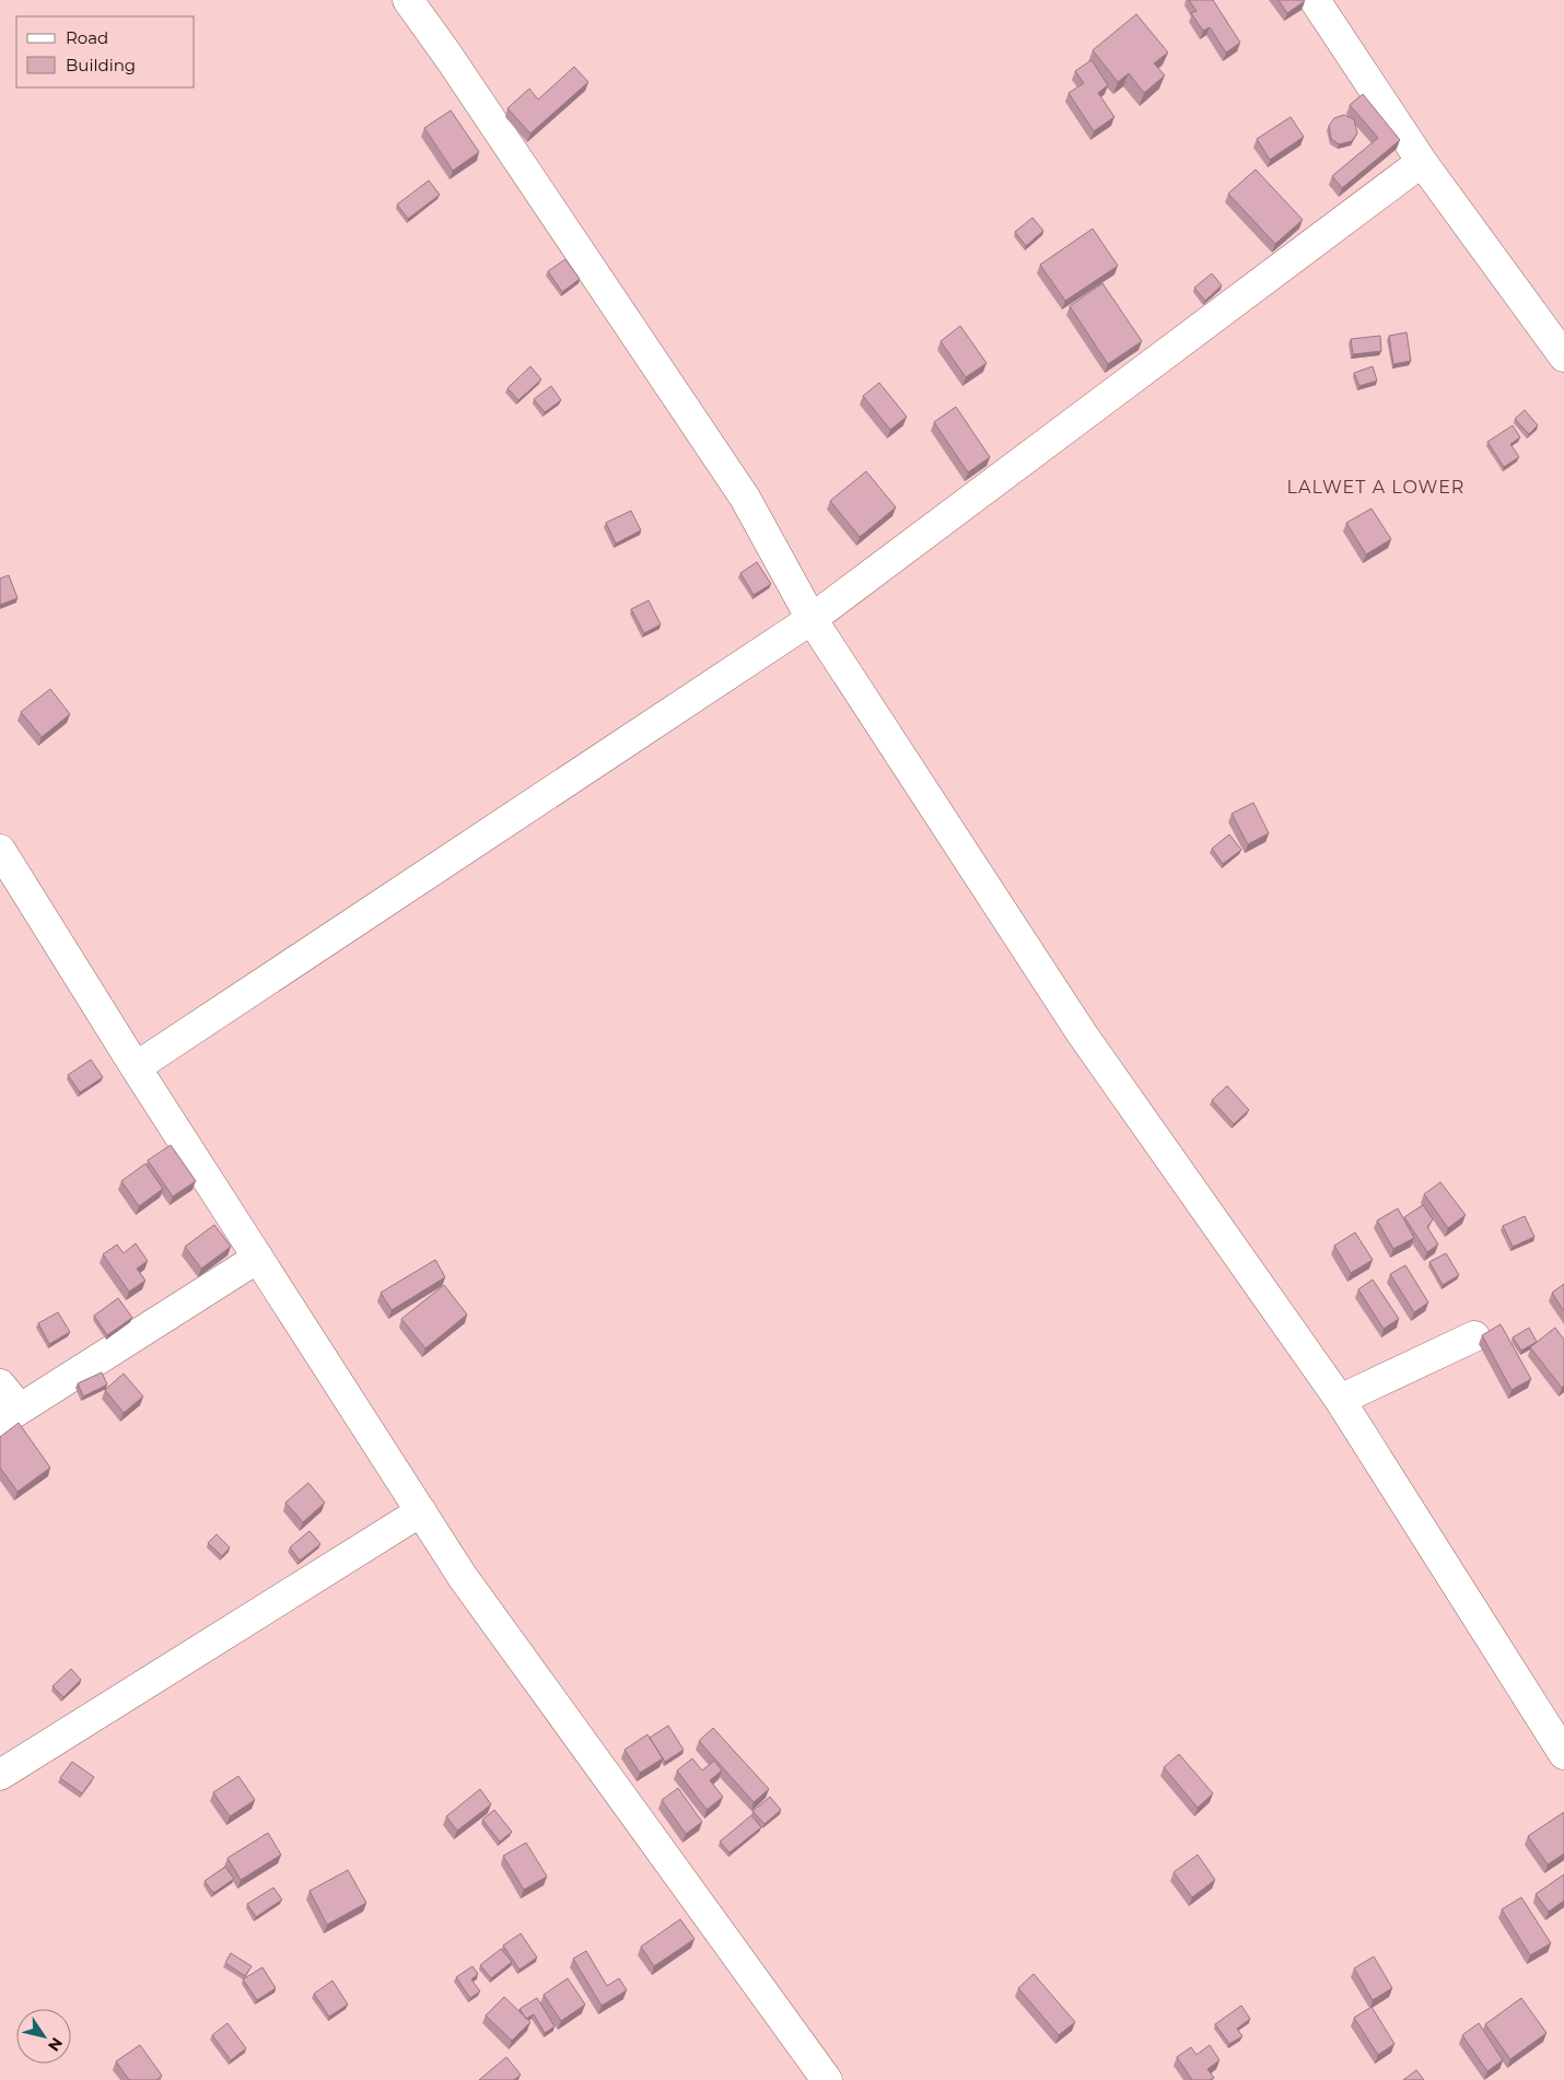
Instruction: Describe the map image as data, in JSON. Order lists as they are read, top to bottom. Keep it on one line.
{"districts":["LALWET A LOWER"],"legend":["Road","Building"],"north":"bottom right"}
